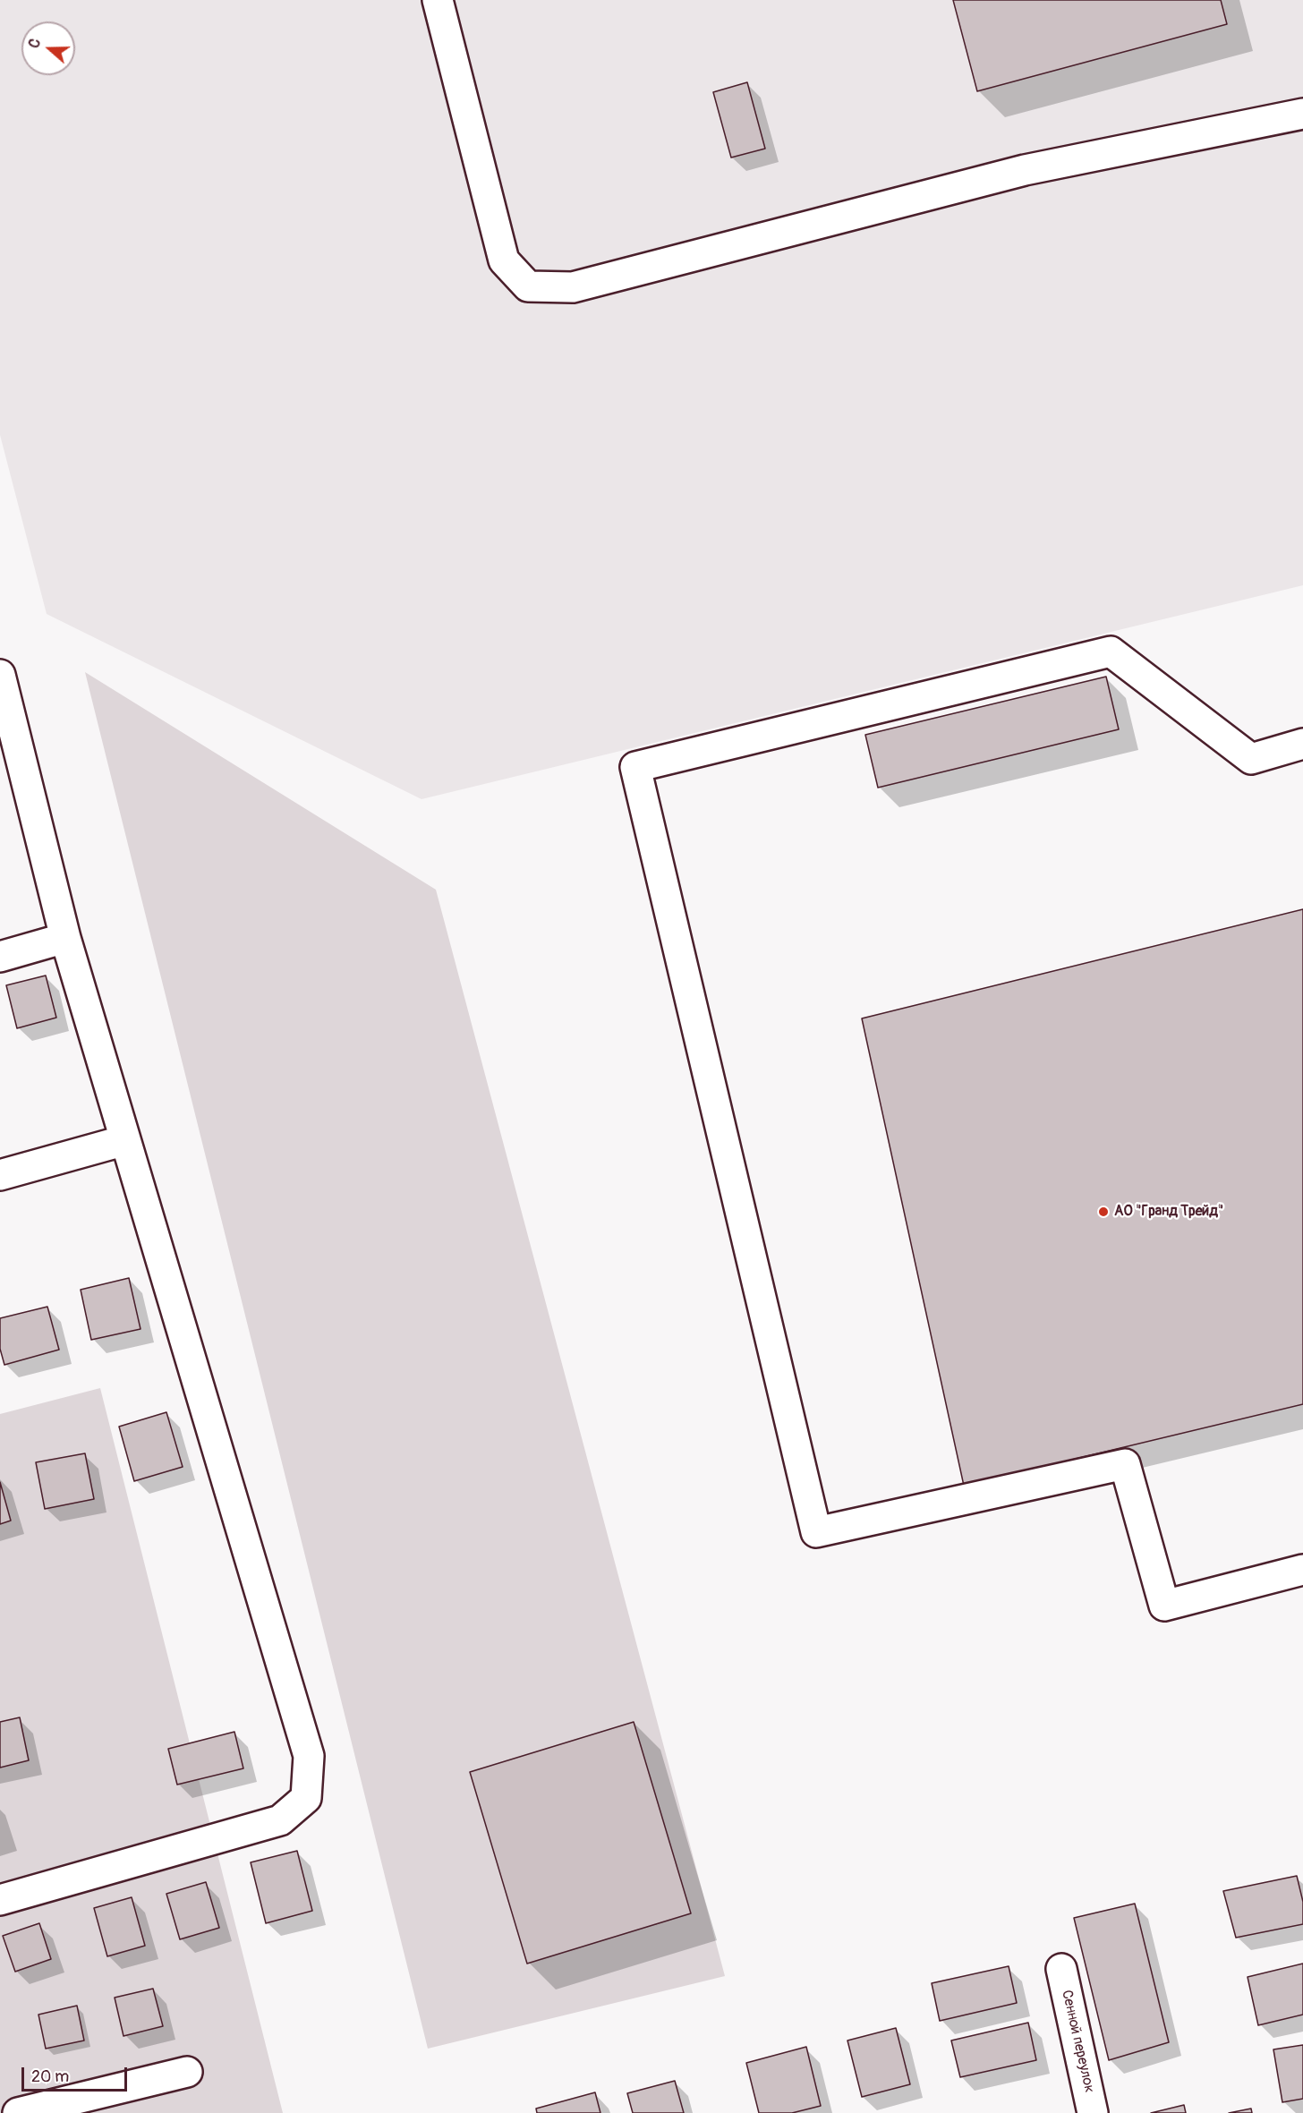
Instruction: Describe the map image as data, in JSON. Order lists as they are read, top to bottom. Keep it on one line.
{"streets":{"street":["Сенной переулок"]},"places":["АО \"Гранд Трейд\""],"scale_bar":"20 m","north":"left"}
